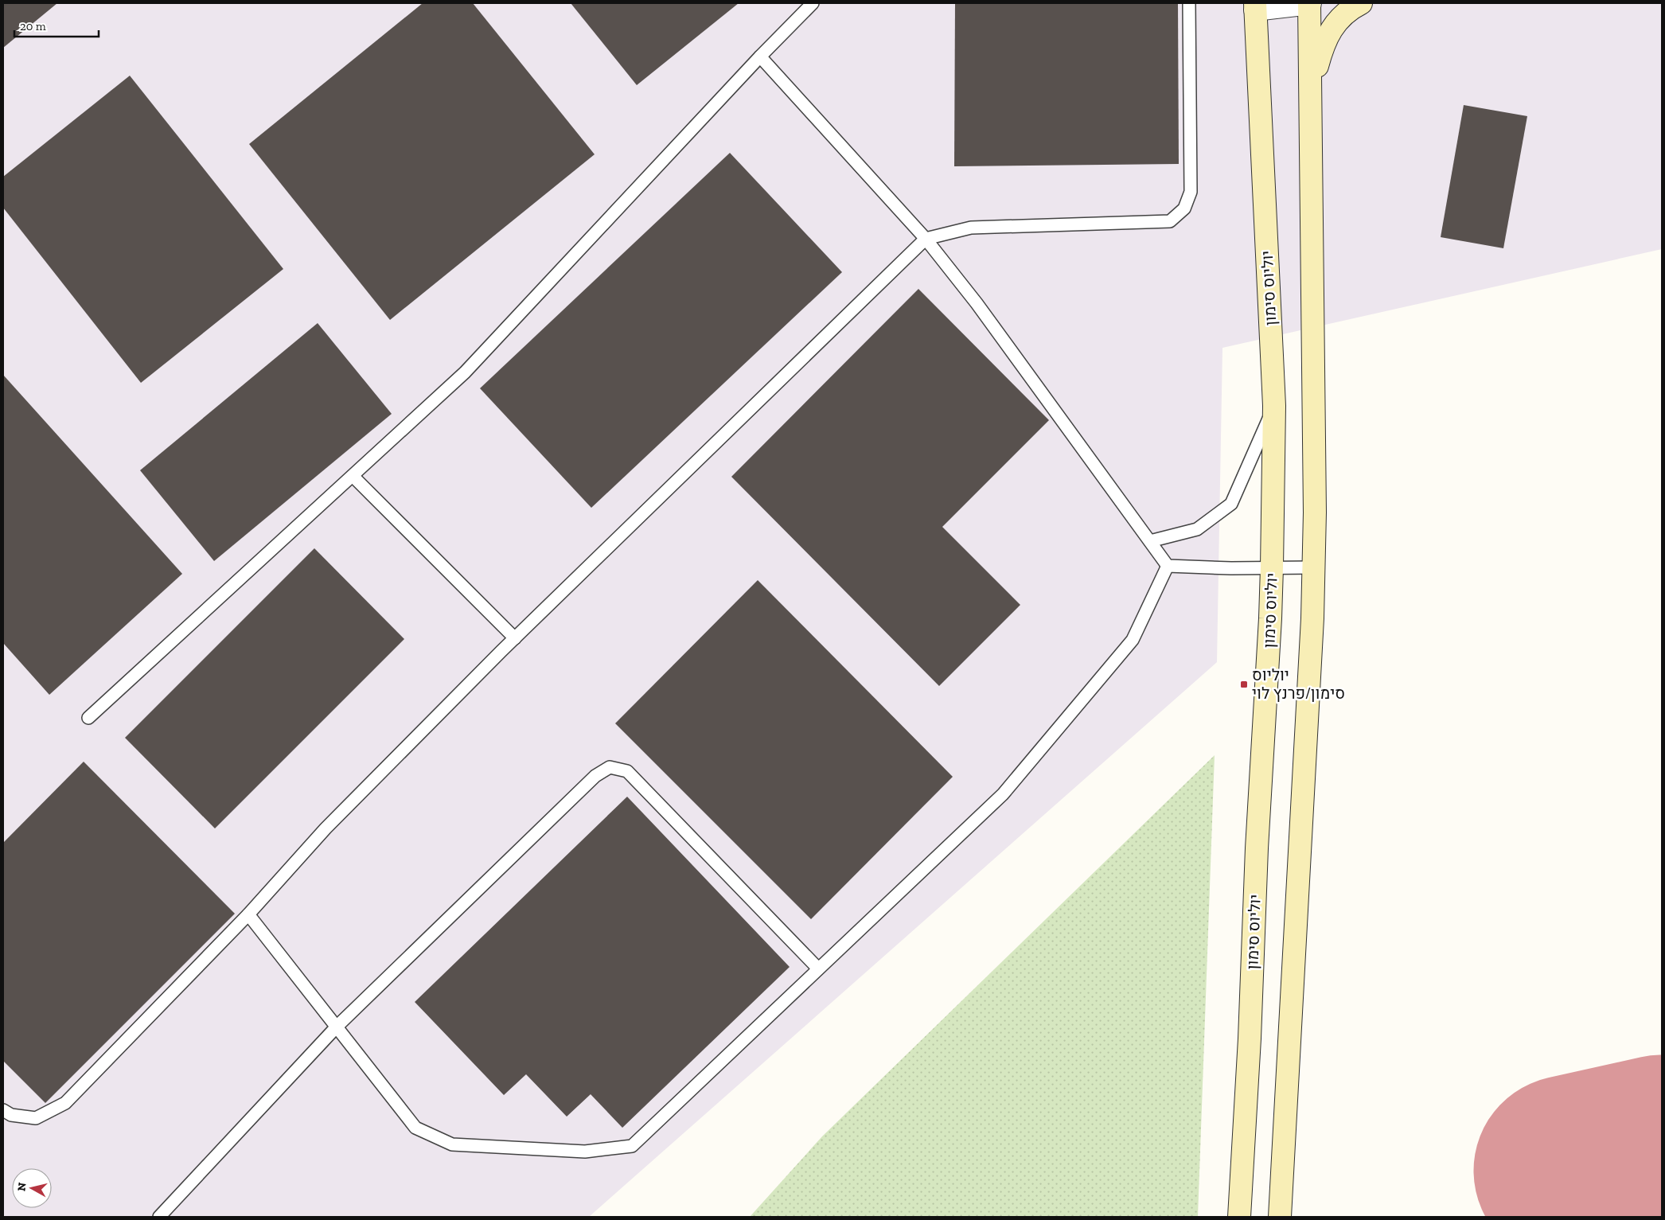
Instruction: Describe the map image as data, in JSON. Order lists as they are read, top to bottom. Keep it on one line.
{"streets":{"street":["יוליוס סימון"]},"places":{"transit":["יוליוס סימון/פרנץ לוי"]},"scale_bar":"20 m","north":"left"}
